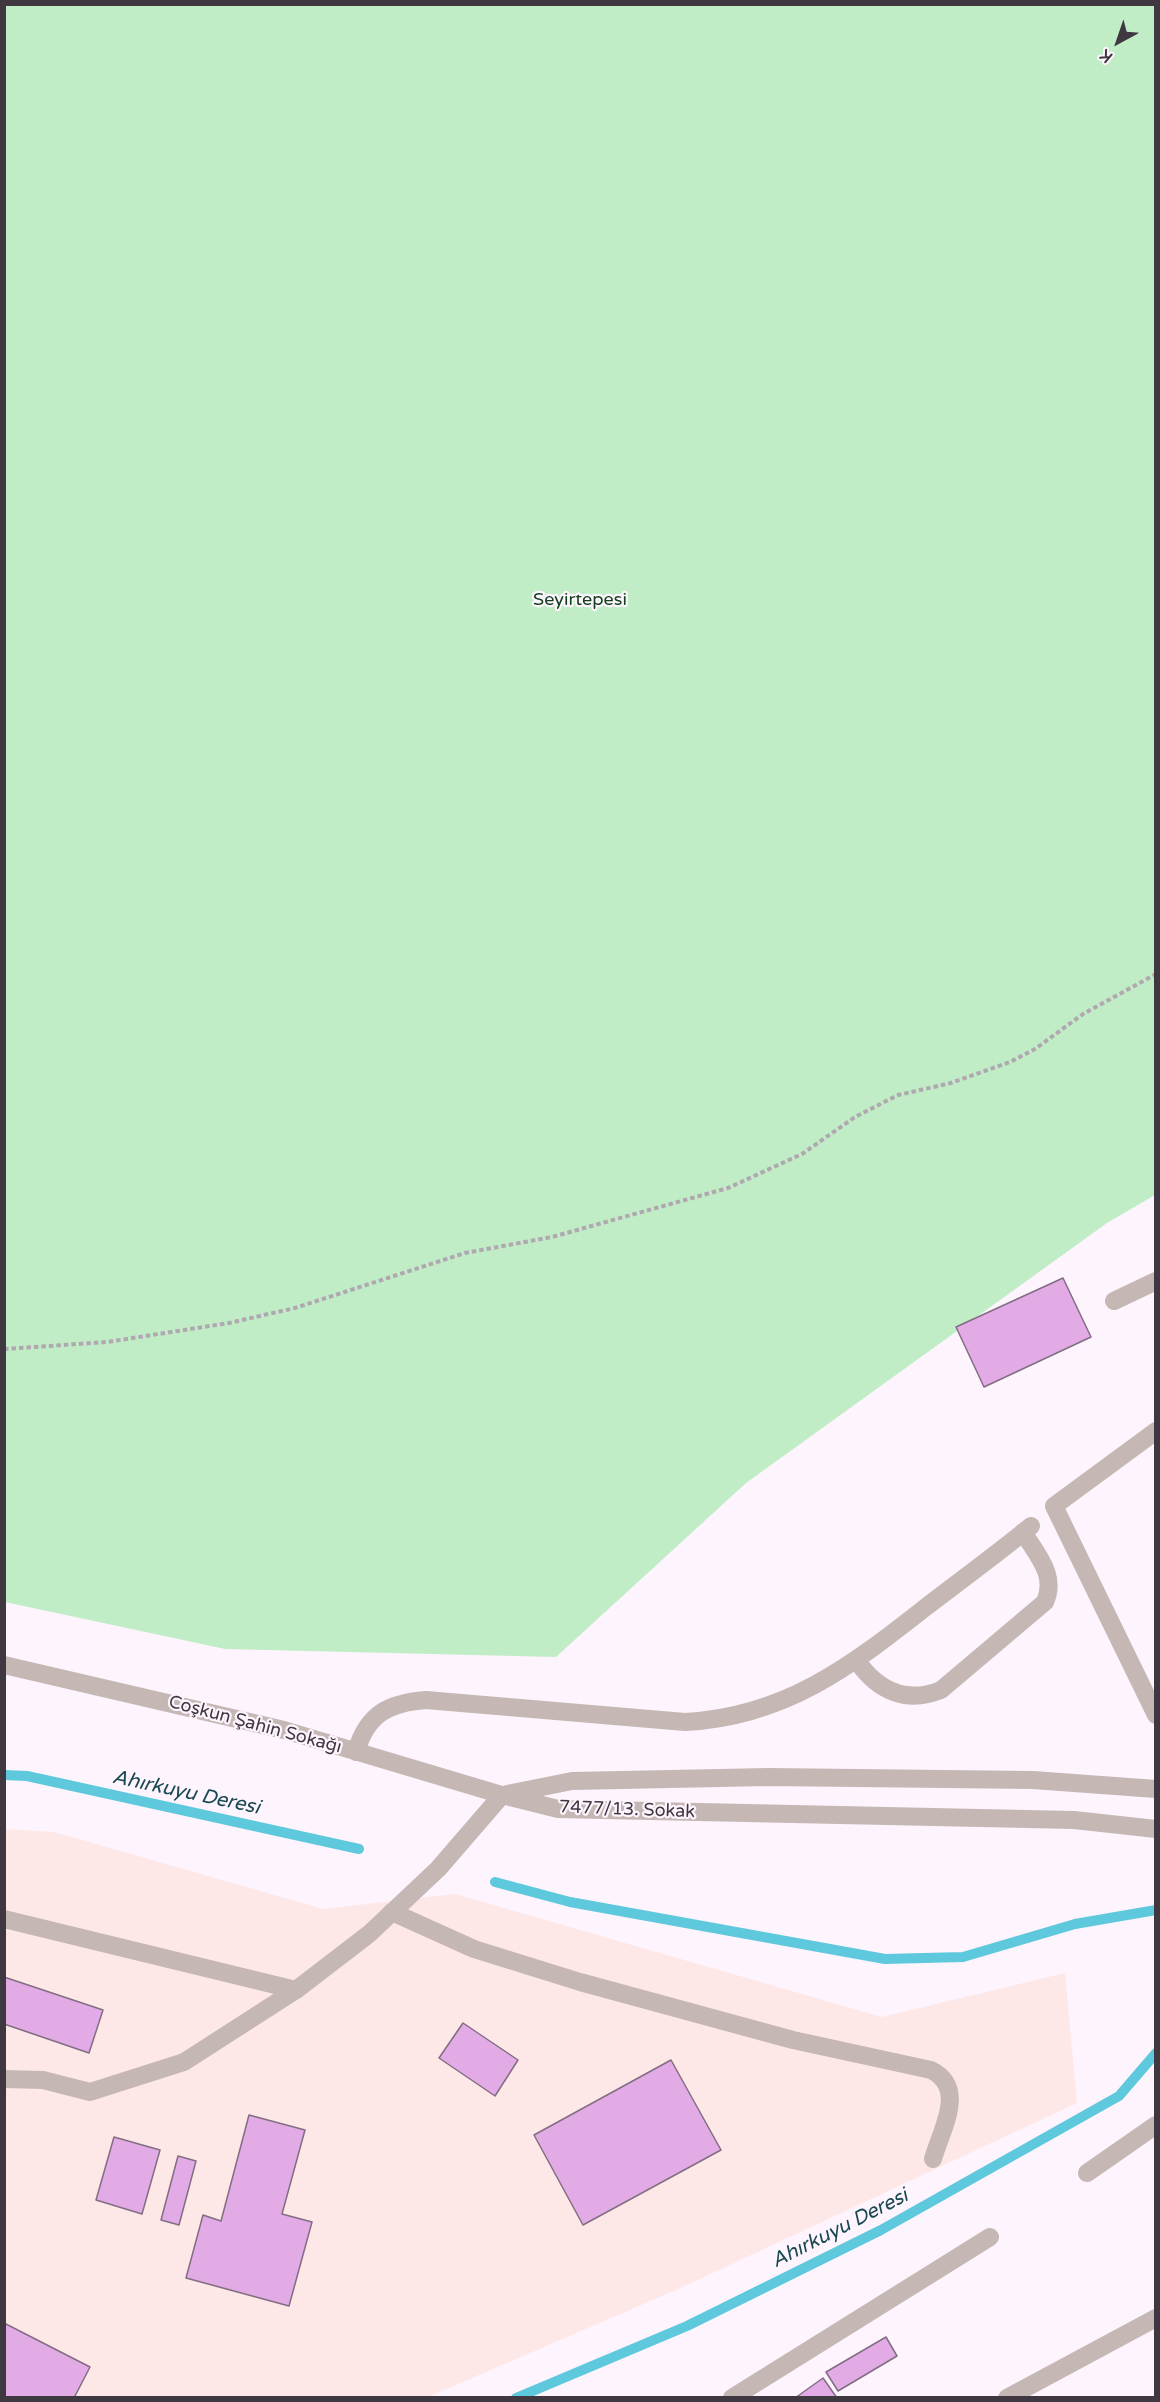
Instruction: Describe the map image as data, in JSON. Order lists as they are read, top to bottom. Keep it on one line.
{"streets":{"street":["Coşkun Şahin Sokağı","7477/13. Sokak"]},"crossings":[["Coşkun Şahin Sokağı","7477/13. Sokak"]],"water":["Ahırkuyu Deresi"],"parks":["Seyirtepesi"],"north":"bottom left"}
